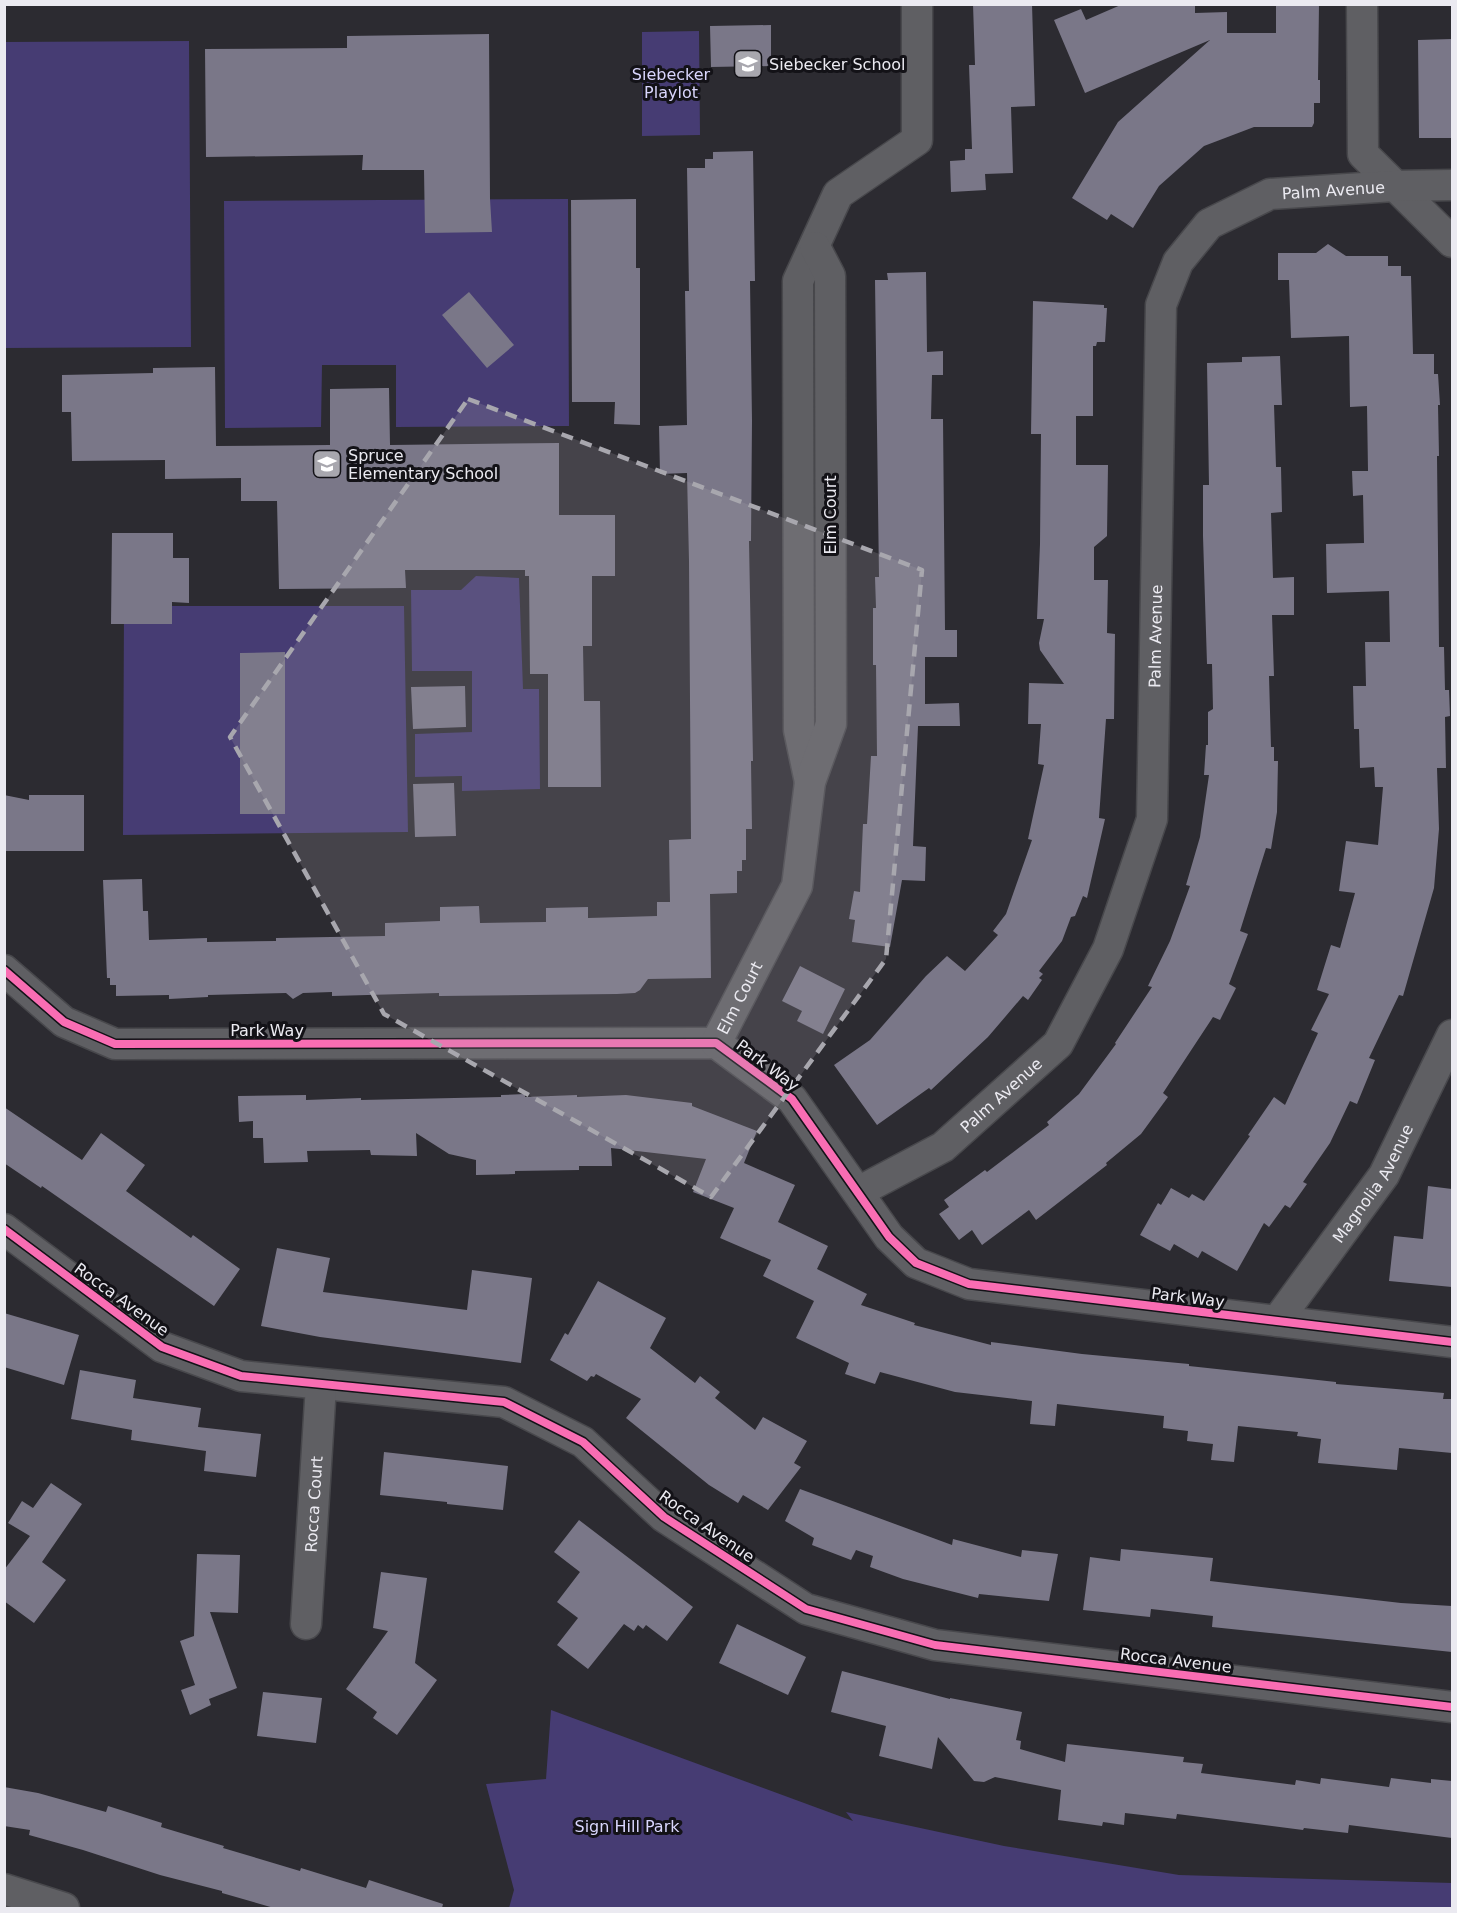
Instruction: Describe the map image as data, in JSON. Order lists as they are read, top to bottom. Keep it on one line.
{"streets":{"street":["Palm Avenue","Elm Court","Park Way","Magnolia Avenue","Rocca Avenue","Rocca Court"]},"crossings":[["Palm Avenue","Park Way"],["Elm Court","Park Way"],["Park Way","Magnolia Avenue"],["Rocca Avenue","Rocca Court"]],"parks":["Siebecker Playlot","Sign Hill Park"],"places":{"school or university":["Siebecker School","Spruce Elementary School"]}}
